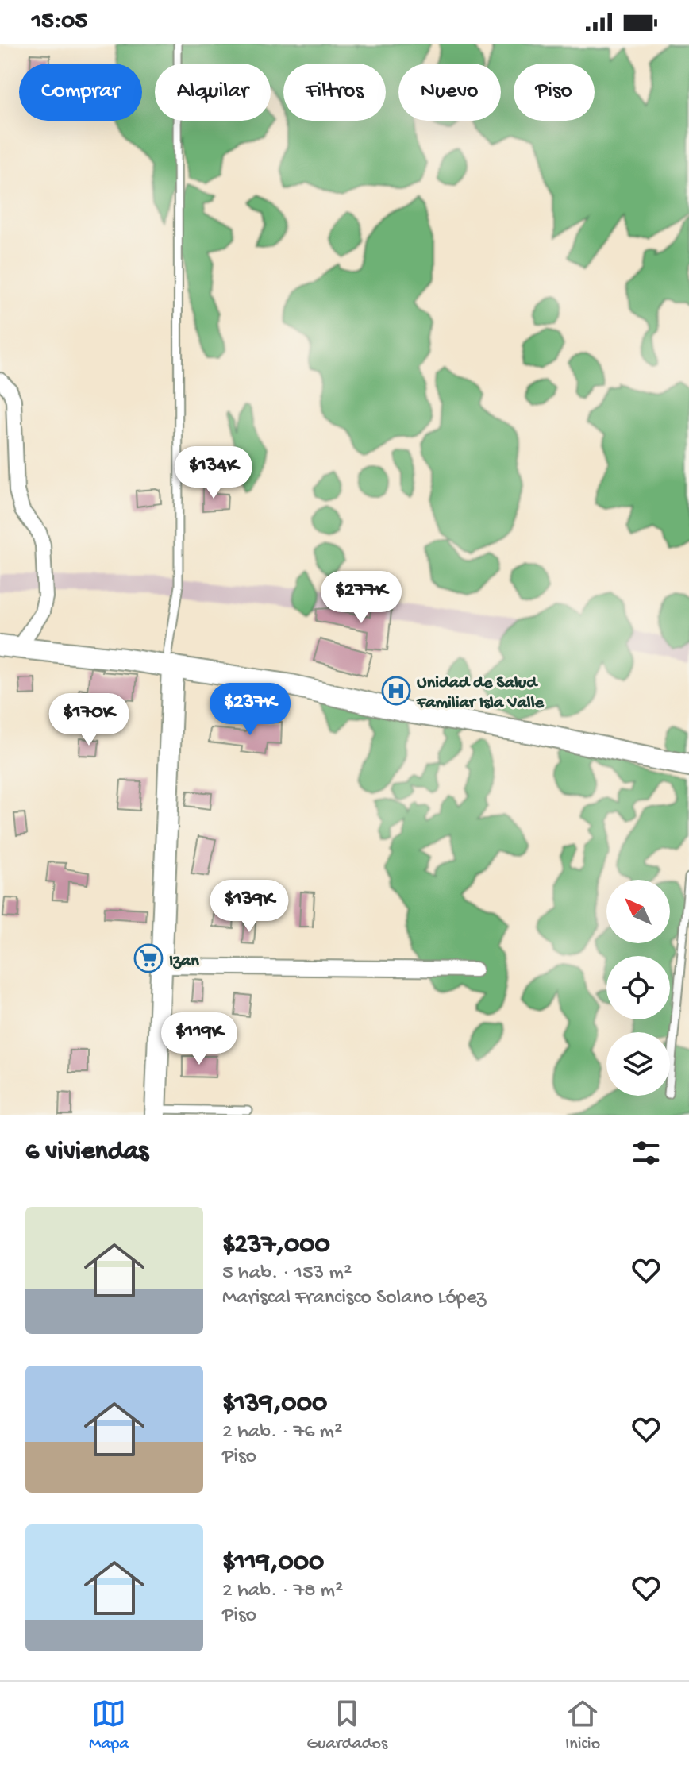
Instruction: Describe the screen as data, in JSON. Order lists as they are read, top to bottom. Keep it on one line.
{"places":{"hospital":["Unidad de Salud Familiar Isla Valle"],"supermarket":["Izan"]},"north":"top left","page":{"status":"15:05","chip":["Comprar","Alquilar","Filtros","Nuevo","Piso"],"price":["$134K","$277K","$237K","$170K","$139K","$119K"],"heading":"6 viviendas","list":[{"name":"$237,000","note":"5 hab. · 153 m² · Mariscal Francisco Solano López"},{"name":"$139,000","note":"2 hab. · 76 m² · Piso"},{"name":"$119,000","note":"2 hab. · 78 m² · Piso"}],"tabs":["Mapa","Guardados","Inicio"]}}
